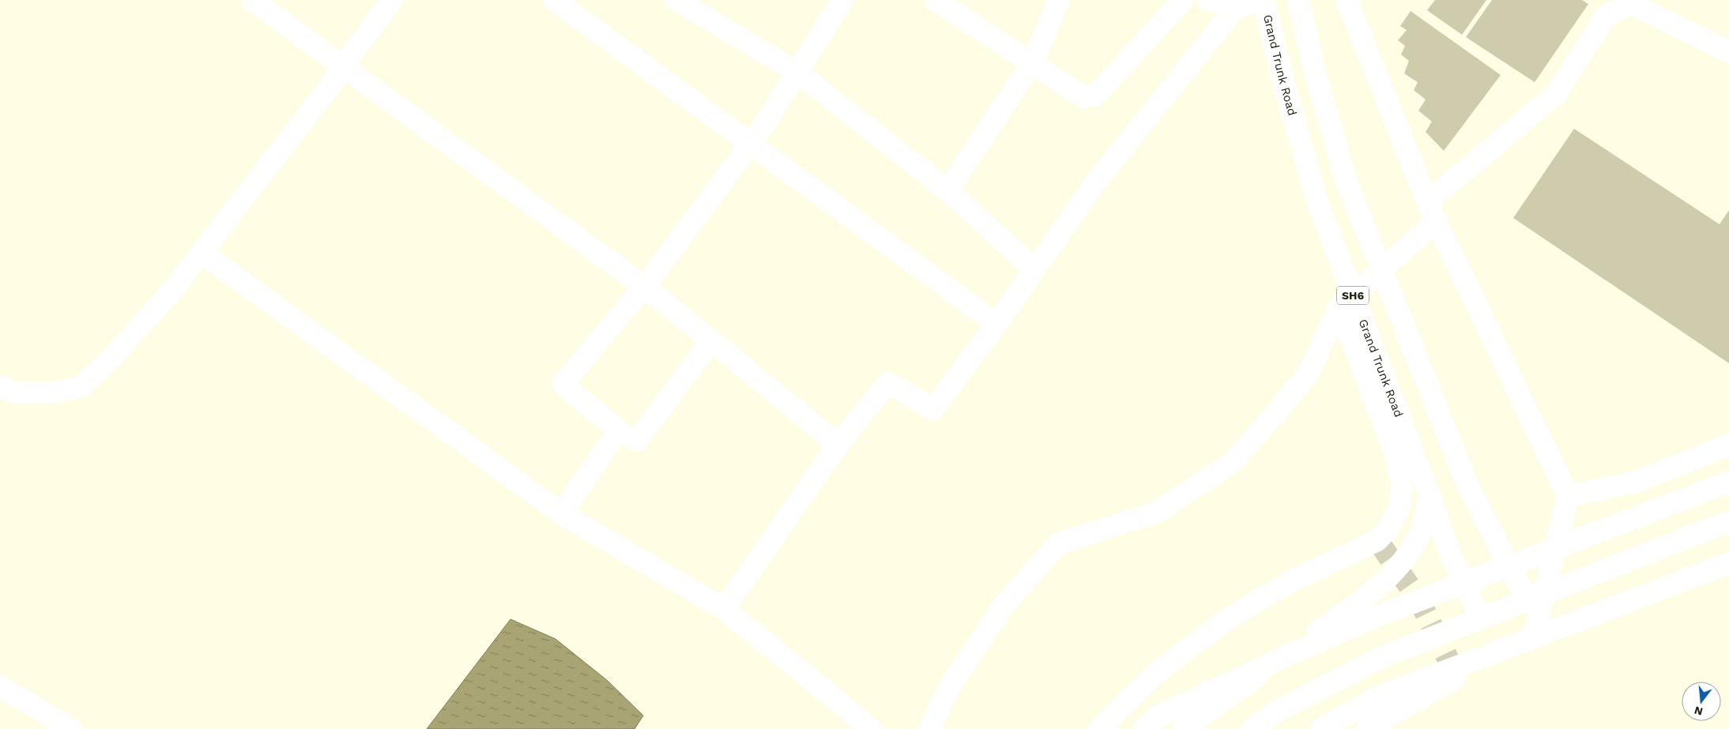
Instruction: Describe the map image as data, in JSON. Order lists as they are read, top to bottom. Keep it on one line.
{"streets":{"main road":["Grand Trunk Road","SH6"]},"north":"bottom"}
